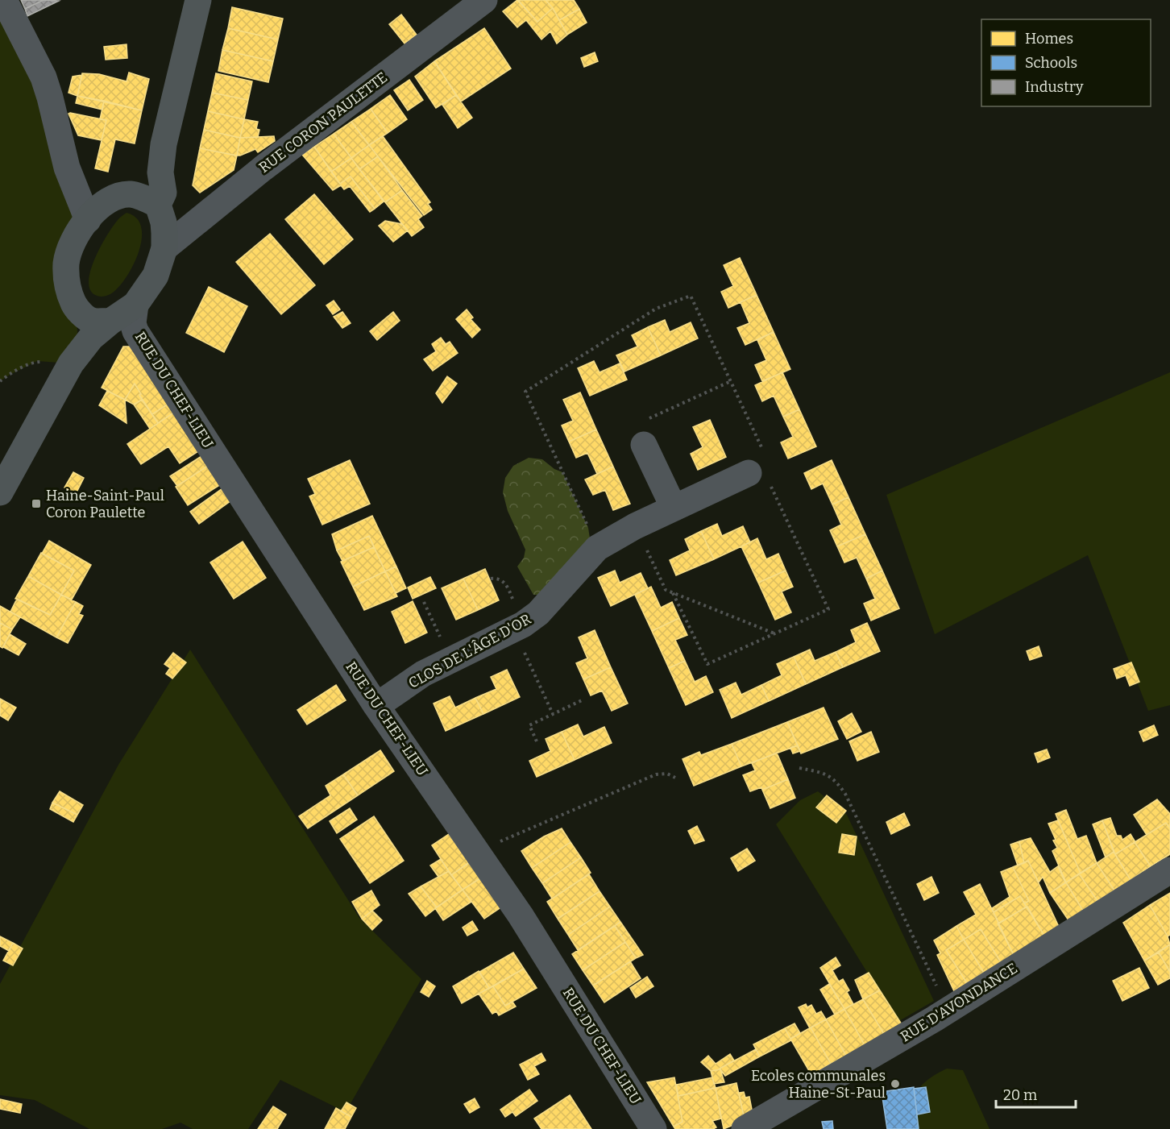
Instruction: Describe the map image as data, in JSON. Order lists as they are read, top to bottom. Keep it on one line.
{"streets":{"street":["RUE CORON PAULETTE","RUE DU CHEF-LIEU","CLOS DE L'ÂGE D'OR","RUE D'AVONDANCE"]},"crossings":[["RUE CORON PAULETTE","RUE DU CHEF-LIEU"],["RUE DU CHEF-LIEU","CLOS DE L'ÂGE D'OR"]],"places":{"transit":["Haine-Saint-Paul Coron Paulette"],"other":["Ecoles communales Haine-St-Paul"]},"legend":["Homes","Schools","Industry"],"scale_bar":"20 m"}
